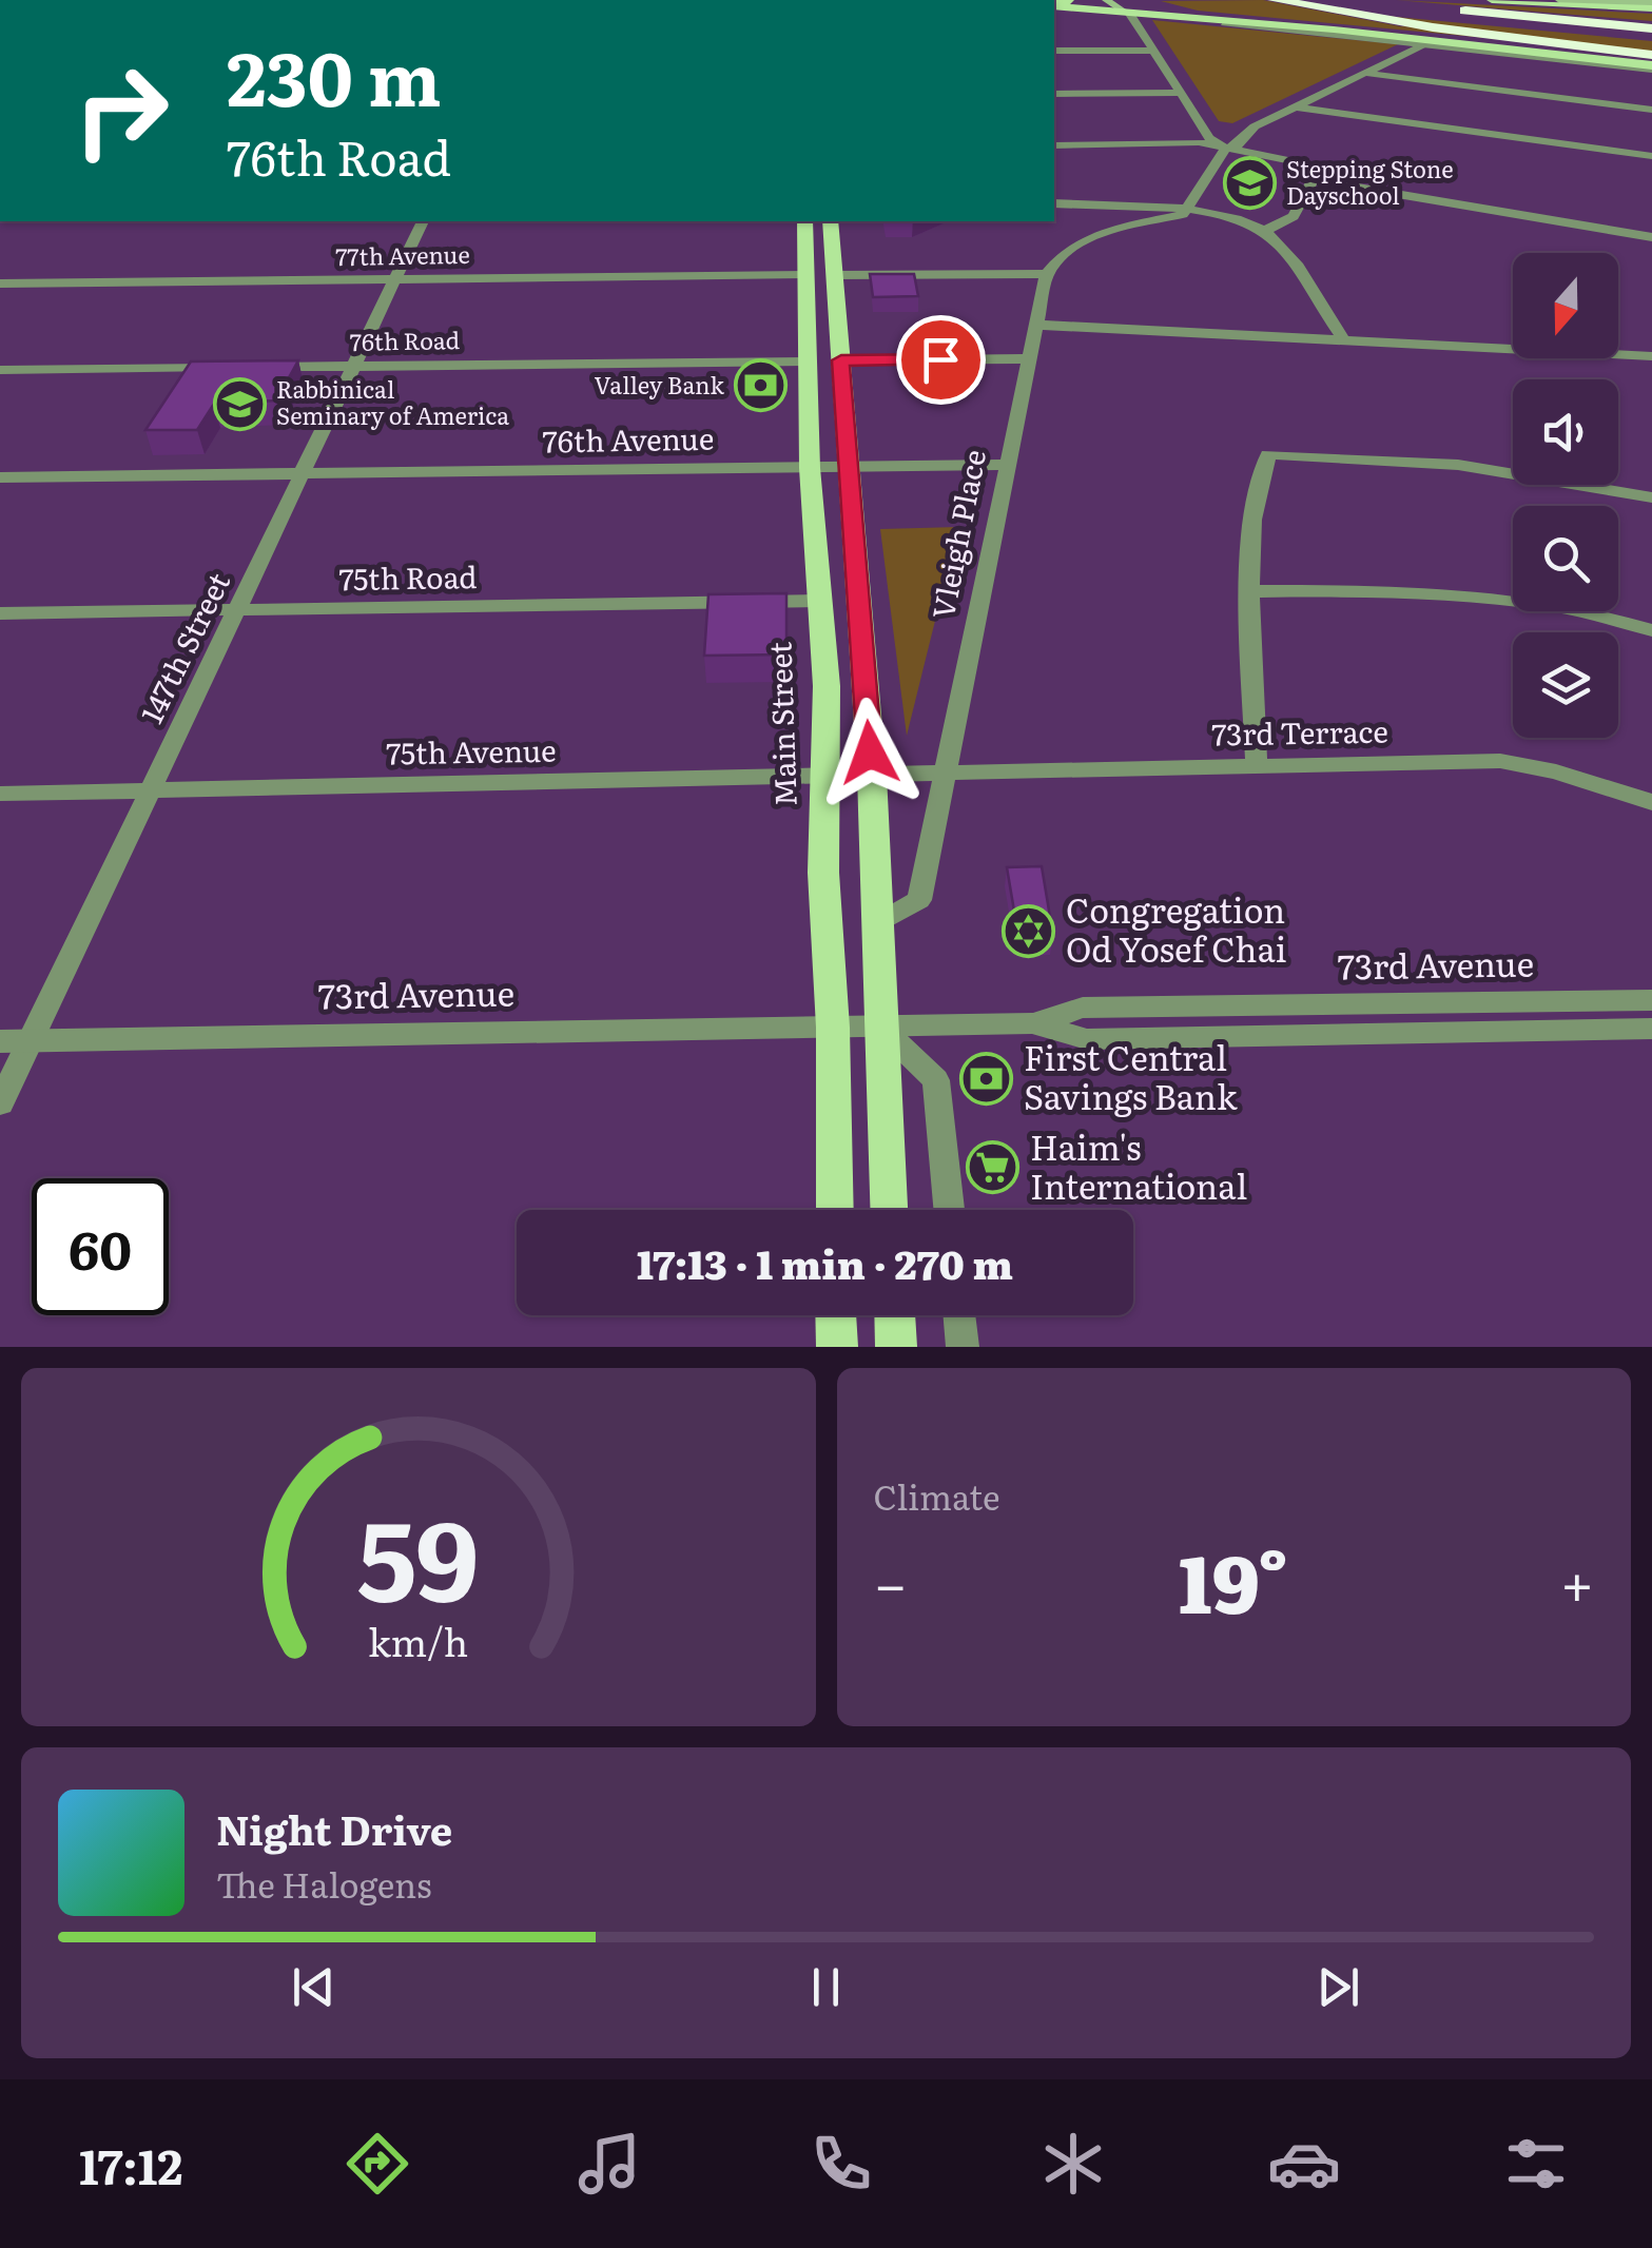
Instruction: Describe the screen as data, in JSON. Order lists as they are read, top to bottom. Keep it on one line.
{"streets":{"main road":["Main Street"],"street":["77th Avenue","76th Road","76th Avenue","Vleigh Place","75th Road","147th Street","73rd Terrace","75th Avenue","73rd Avenue"]},"crossings":[["77th Avenue","147th Street"],["77th Avenue","Main Street"],["76th Road","147th Street"],["76th Road","Main Street"],["76th Avenue","Vleigh Place"],["76th Avenue","147th Street"],["76th Avenue","Main Street"],["Vleigh Place","73rd Terrace"],["Vleigh Place","75th Avenue"],["75th Road","147th Street"],["75th Road","Main Street"],["147th Street","75th Avenue"],["147th Street","73rd Avenue"],["Main Street","75th Avenue"],["Main Street","73rd Avenue"],["73rd Terrace","75th Avenue"]],"places":{"school or university":["Stepping Stone Dayschool","Rabbinical Seminary of America"],"bank":["Valley Bank","First Central Savings Bank"],"synagogue":["Congregation Od Yosef Chai"],"supermarket":["Haim's International"]},"north":"bottom","page":{"turn":["230 m","76th Road"],"limit":"60","trip":"17:13 · 1 min · 270 m","tile":"Climate","heat":["−","19°","+"],"song":["Night Drive","The Halogens"],"tabs":"17:12","gauge":["59","km/h"]}}
